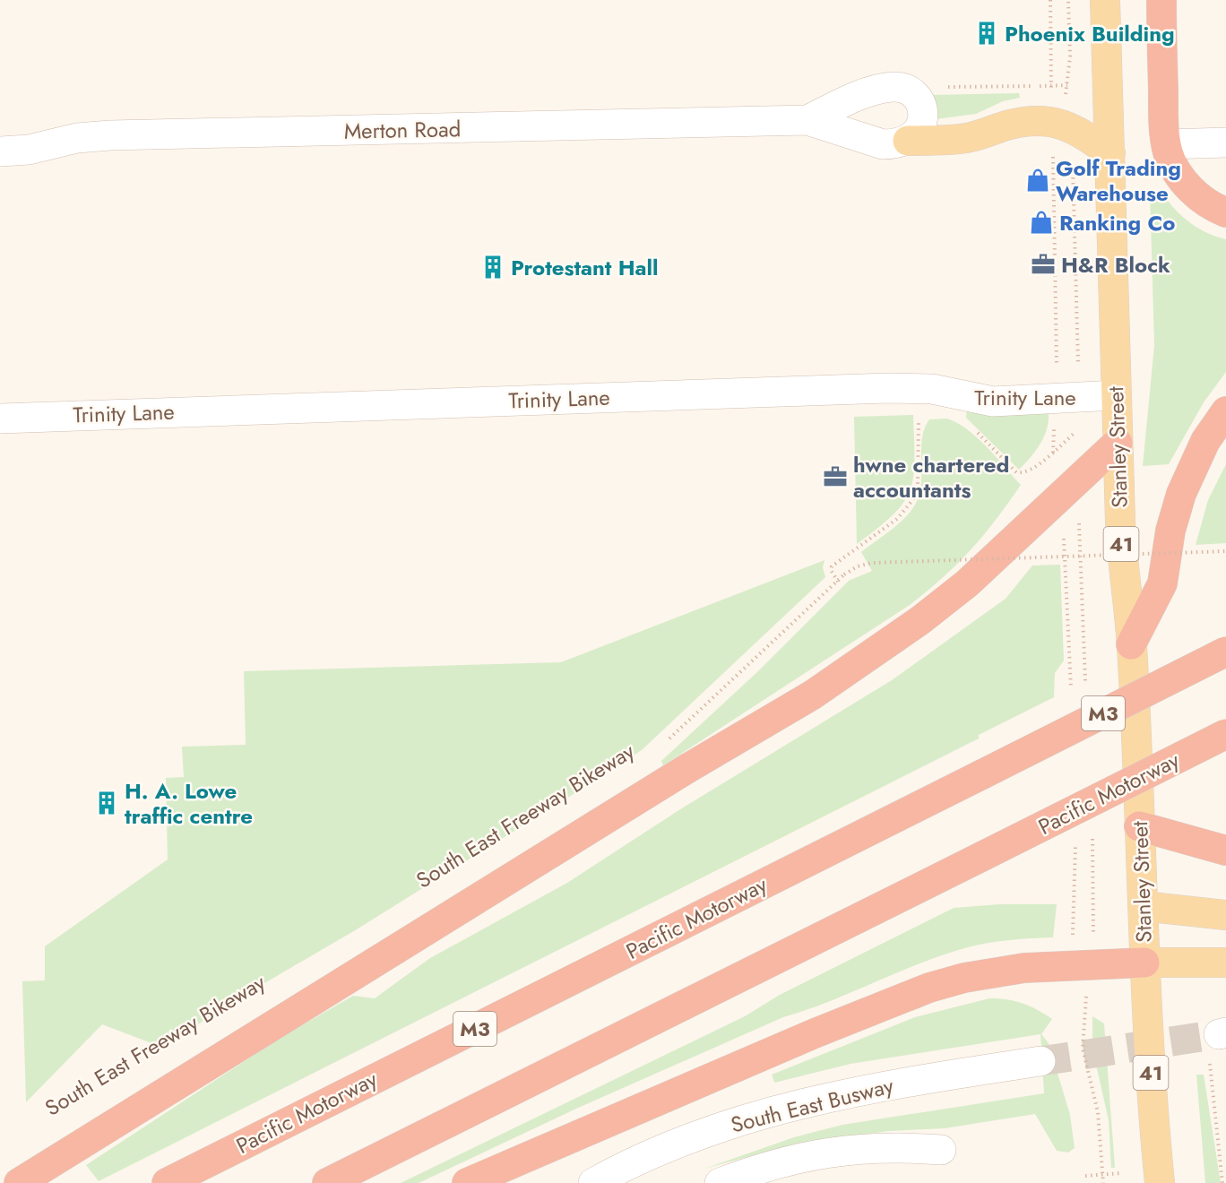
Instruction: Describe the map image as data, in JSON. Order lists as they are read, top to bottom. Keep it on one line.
{"streets":{"highway":["M3","Pacific Motorway"],"main road":["Stanley Street","41"],"street":["Merton Road","Trinity Lane","South East Busway"],"path":["South East Freeway Bikeway"]},"crossings":[["Trinity Lane","Stanley Street"]],"places":{"building":["Phoenix Building","Protestant Hall","H. A. Lowe traffic centre"],"shop":["Golf Trading Warehouse","Ranking Co"],"office":["H&R Block","hwne chartered accountants"]}}
